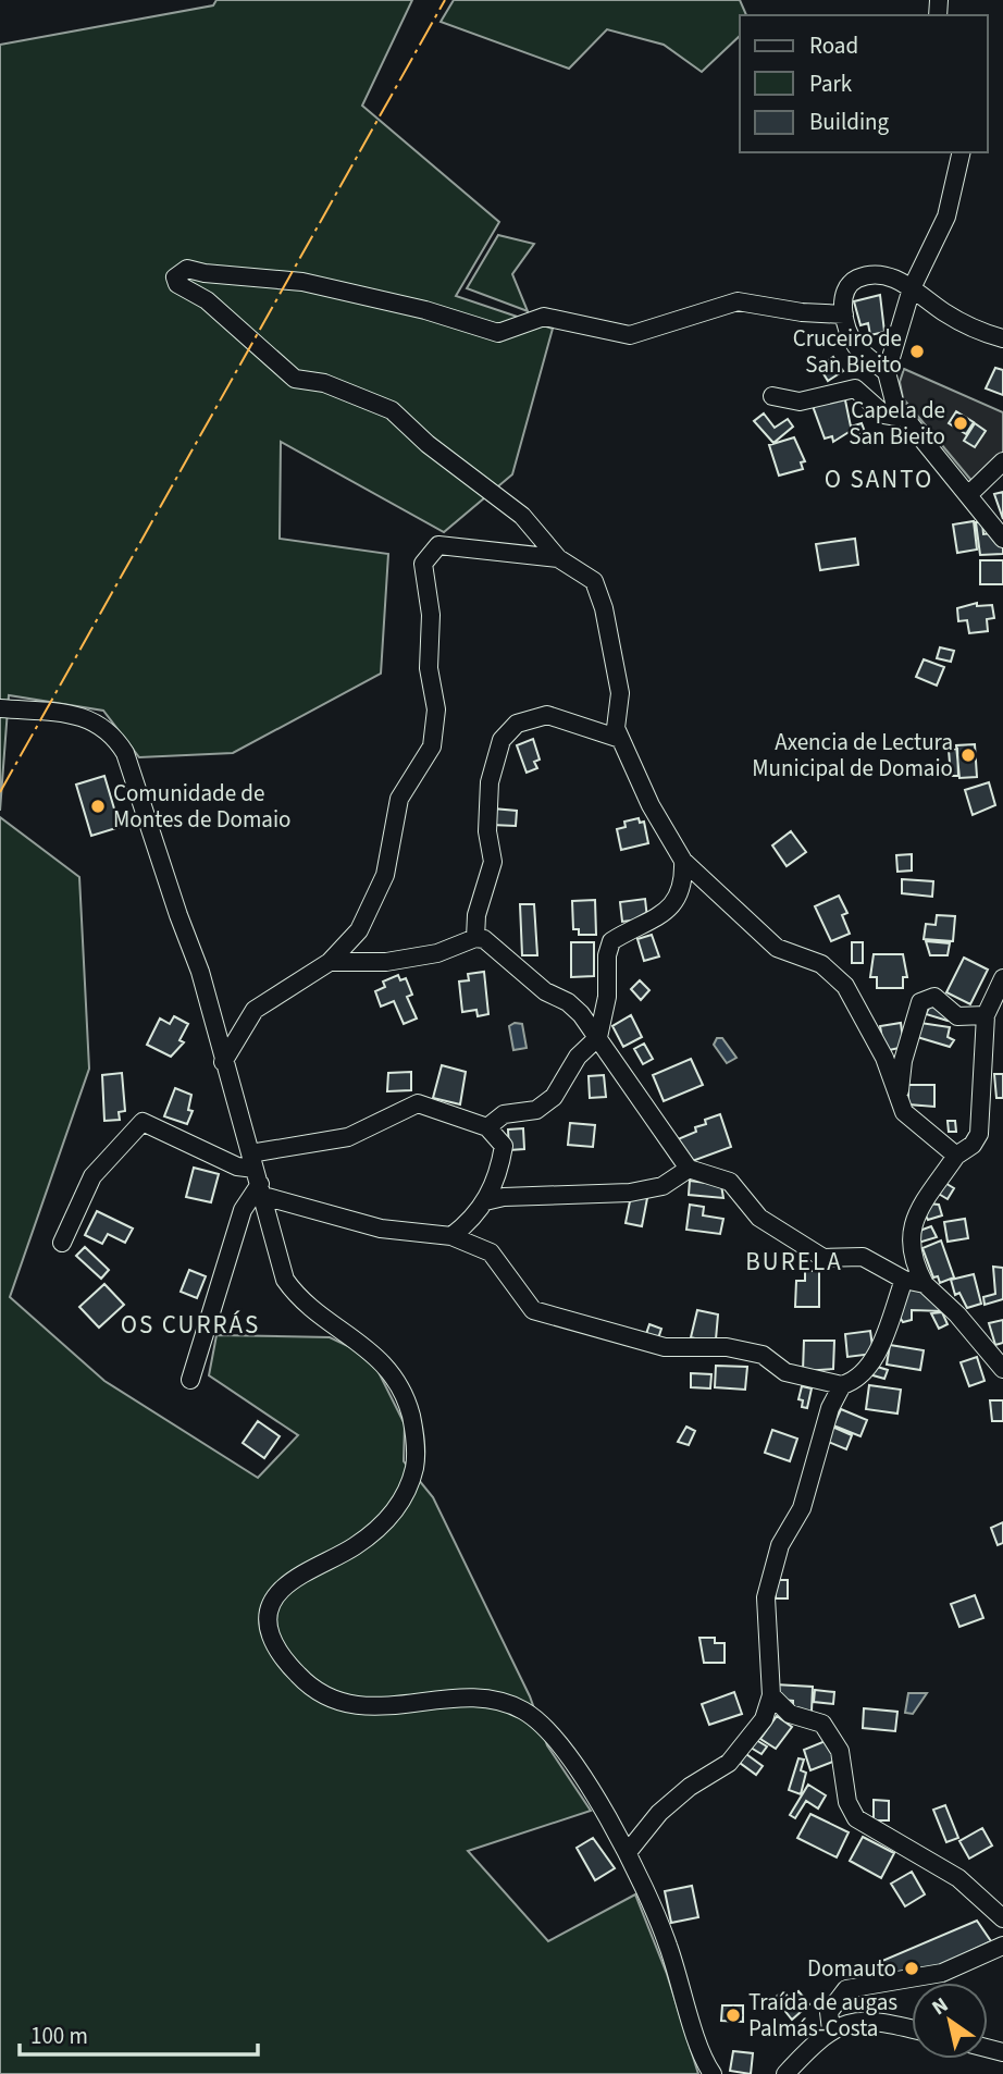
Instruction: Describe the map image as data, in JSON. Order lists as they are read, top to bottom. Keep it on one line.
{"districts":["O SANTO","BURELA","OS CURRÁS"],"places":["Cruceiro de San Bieito","Capela de San Bieito","Axencia de Lectura Municipal de Domaio","Comunidade de Montes de Domaio","Domauto","Traída de augas Palmás-Costa"],"legend":["Road","Park","Building"],"scale_bar":"100 m","north":"top left"}
